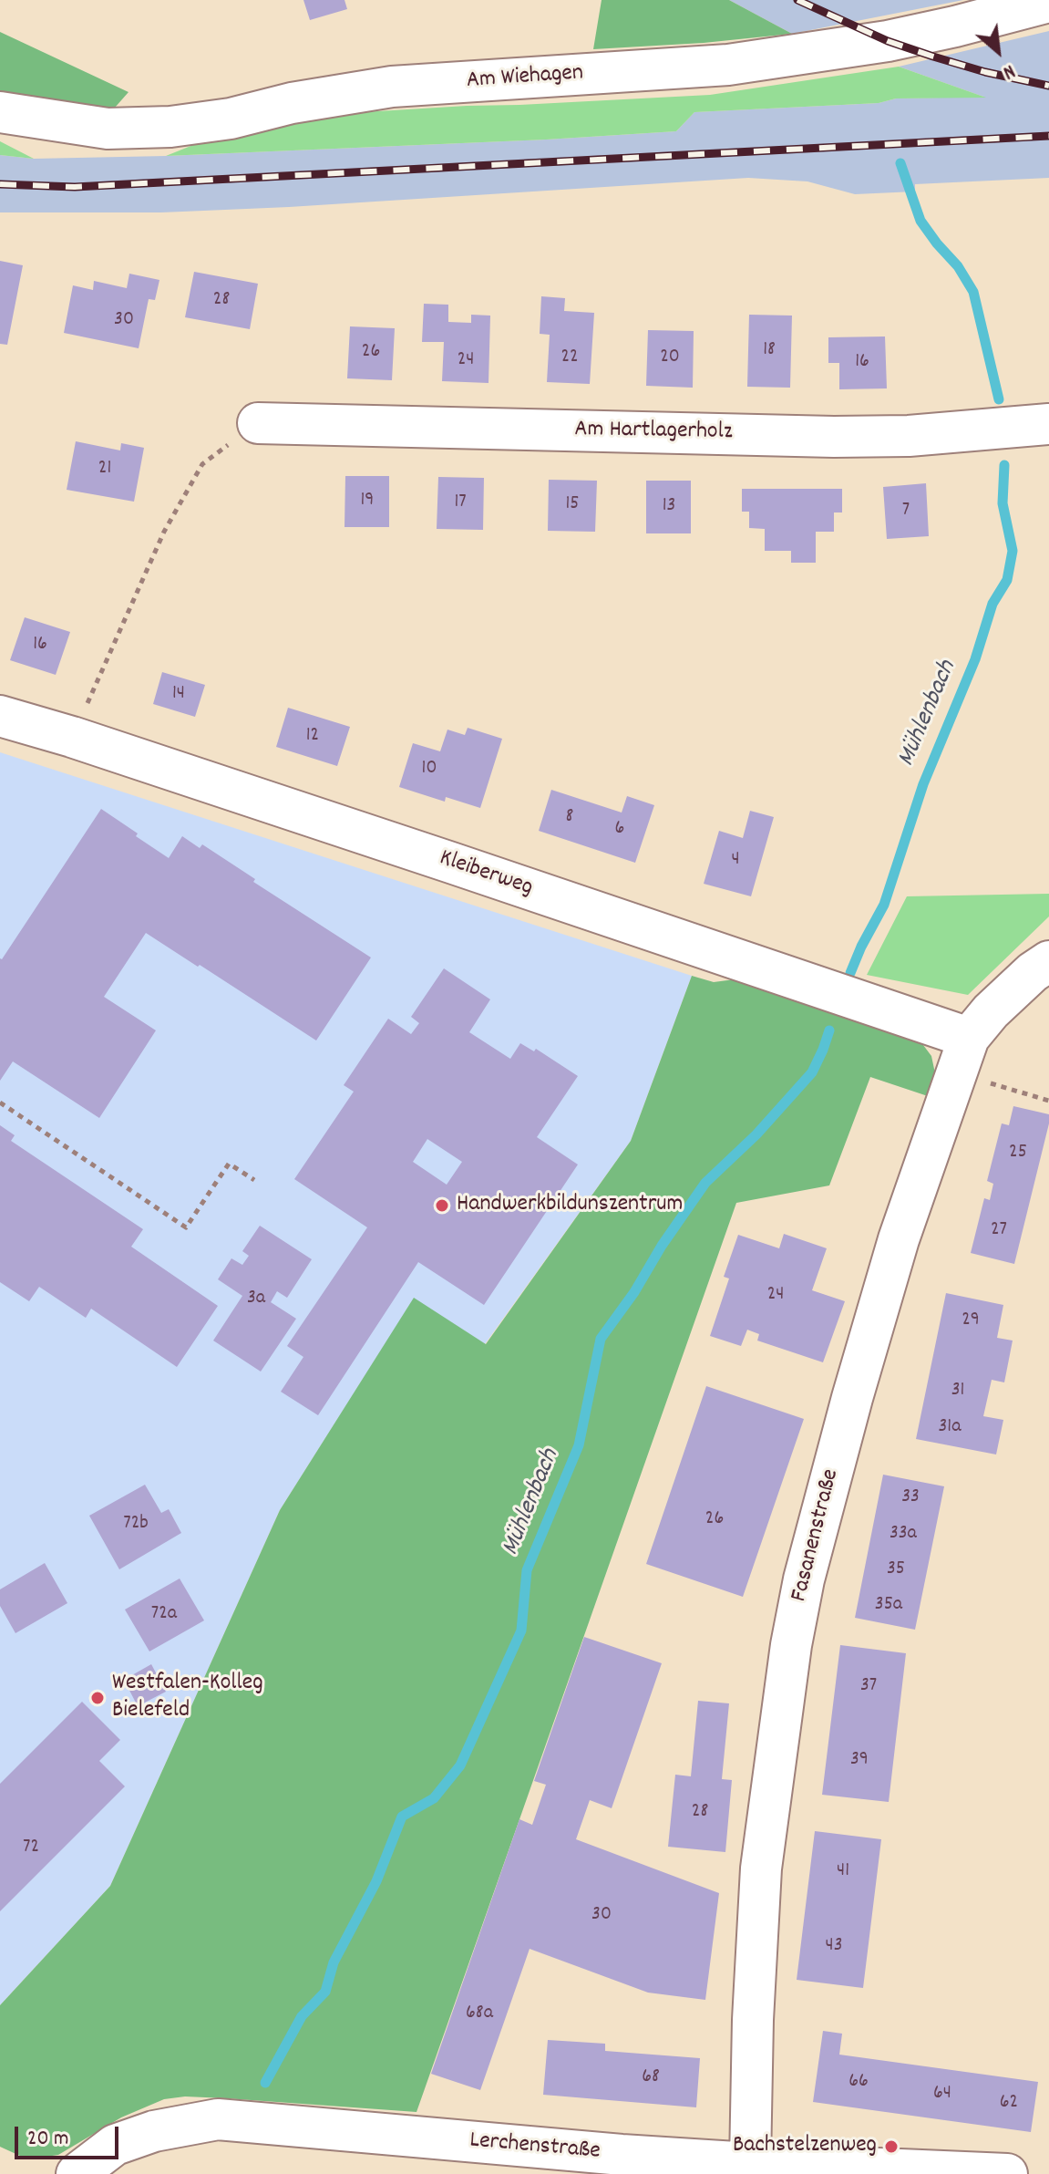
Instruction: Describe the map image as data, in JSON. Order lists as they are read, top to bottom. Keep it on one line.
{"streets":{"street":["Am Wiehagen","Am Hartlagerholz","Kleiberweg","Fasanenstraße","Lerchenstraße"]},"crossings":[["Kleiberweg","Fasanenstraße"],["Fasanenstraße","Lerchenstraße"]],"water":["Mühlenbach"],"places":["Handwerkbildunszentrum","Westfalen-Kolleg Bielefeld","Bachstelzenweg"],"house_numbers":["28","30","18","26","22","20","24","16","21","19","17","15","13","7","16","14","12","10","8","6","4","25","27","24","3a","29","31","31a","33","26","72b","33a","35","35a","72a","37","39","28","72","41","30","43","68a","68","66","64","62"],"scale_bar":"20 m","north":"bottom right"}
